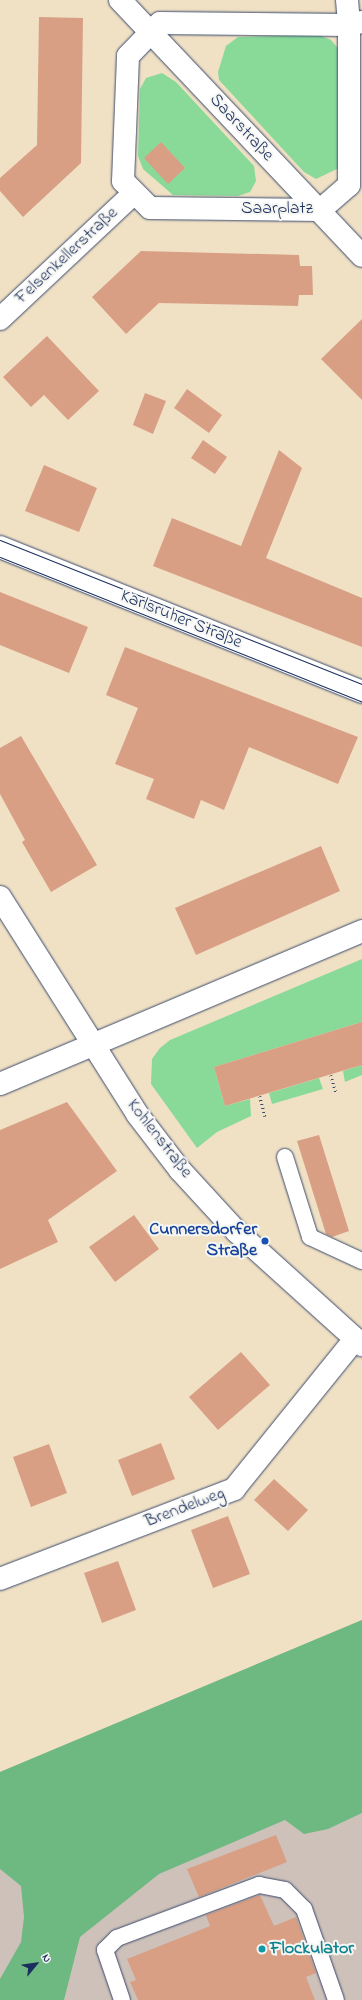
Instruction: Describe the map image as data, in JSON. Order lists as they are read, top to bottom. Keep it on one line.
{"streets":{"street":["Saarstraße","Saarplatz","Felsenkellerstraße","Karlsruher Straße","Kohlenstraße","Brendelweg"]},"crossings":[["Saarstraße","Saarplatz"],["Saarplatz","Felsenkellerstraße"],["Kohlenstraße","Brendelweg"]],"places":["Cunnersdorfer Straße","Flockulator"],"north":"top right"}
